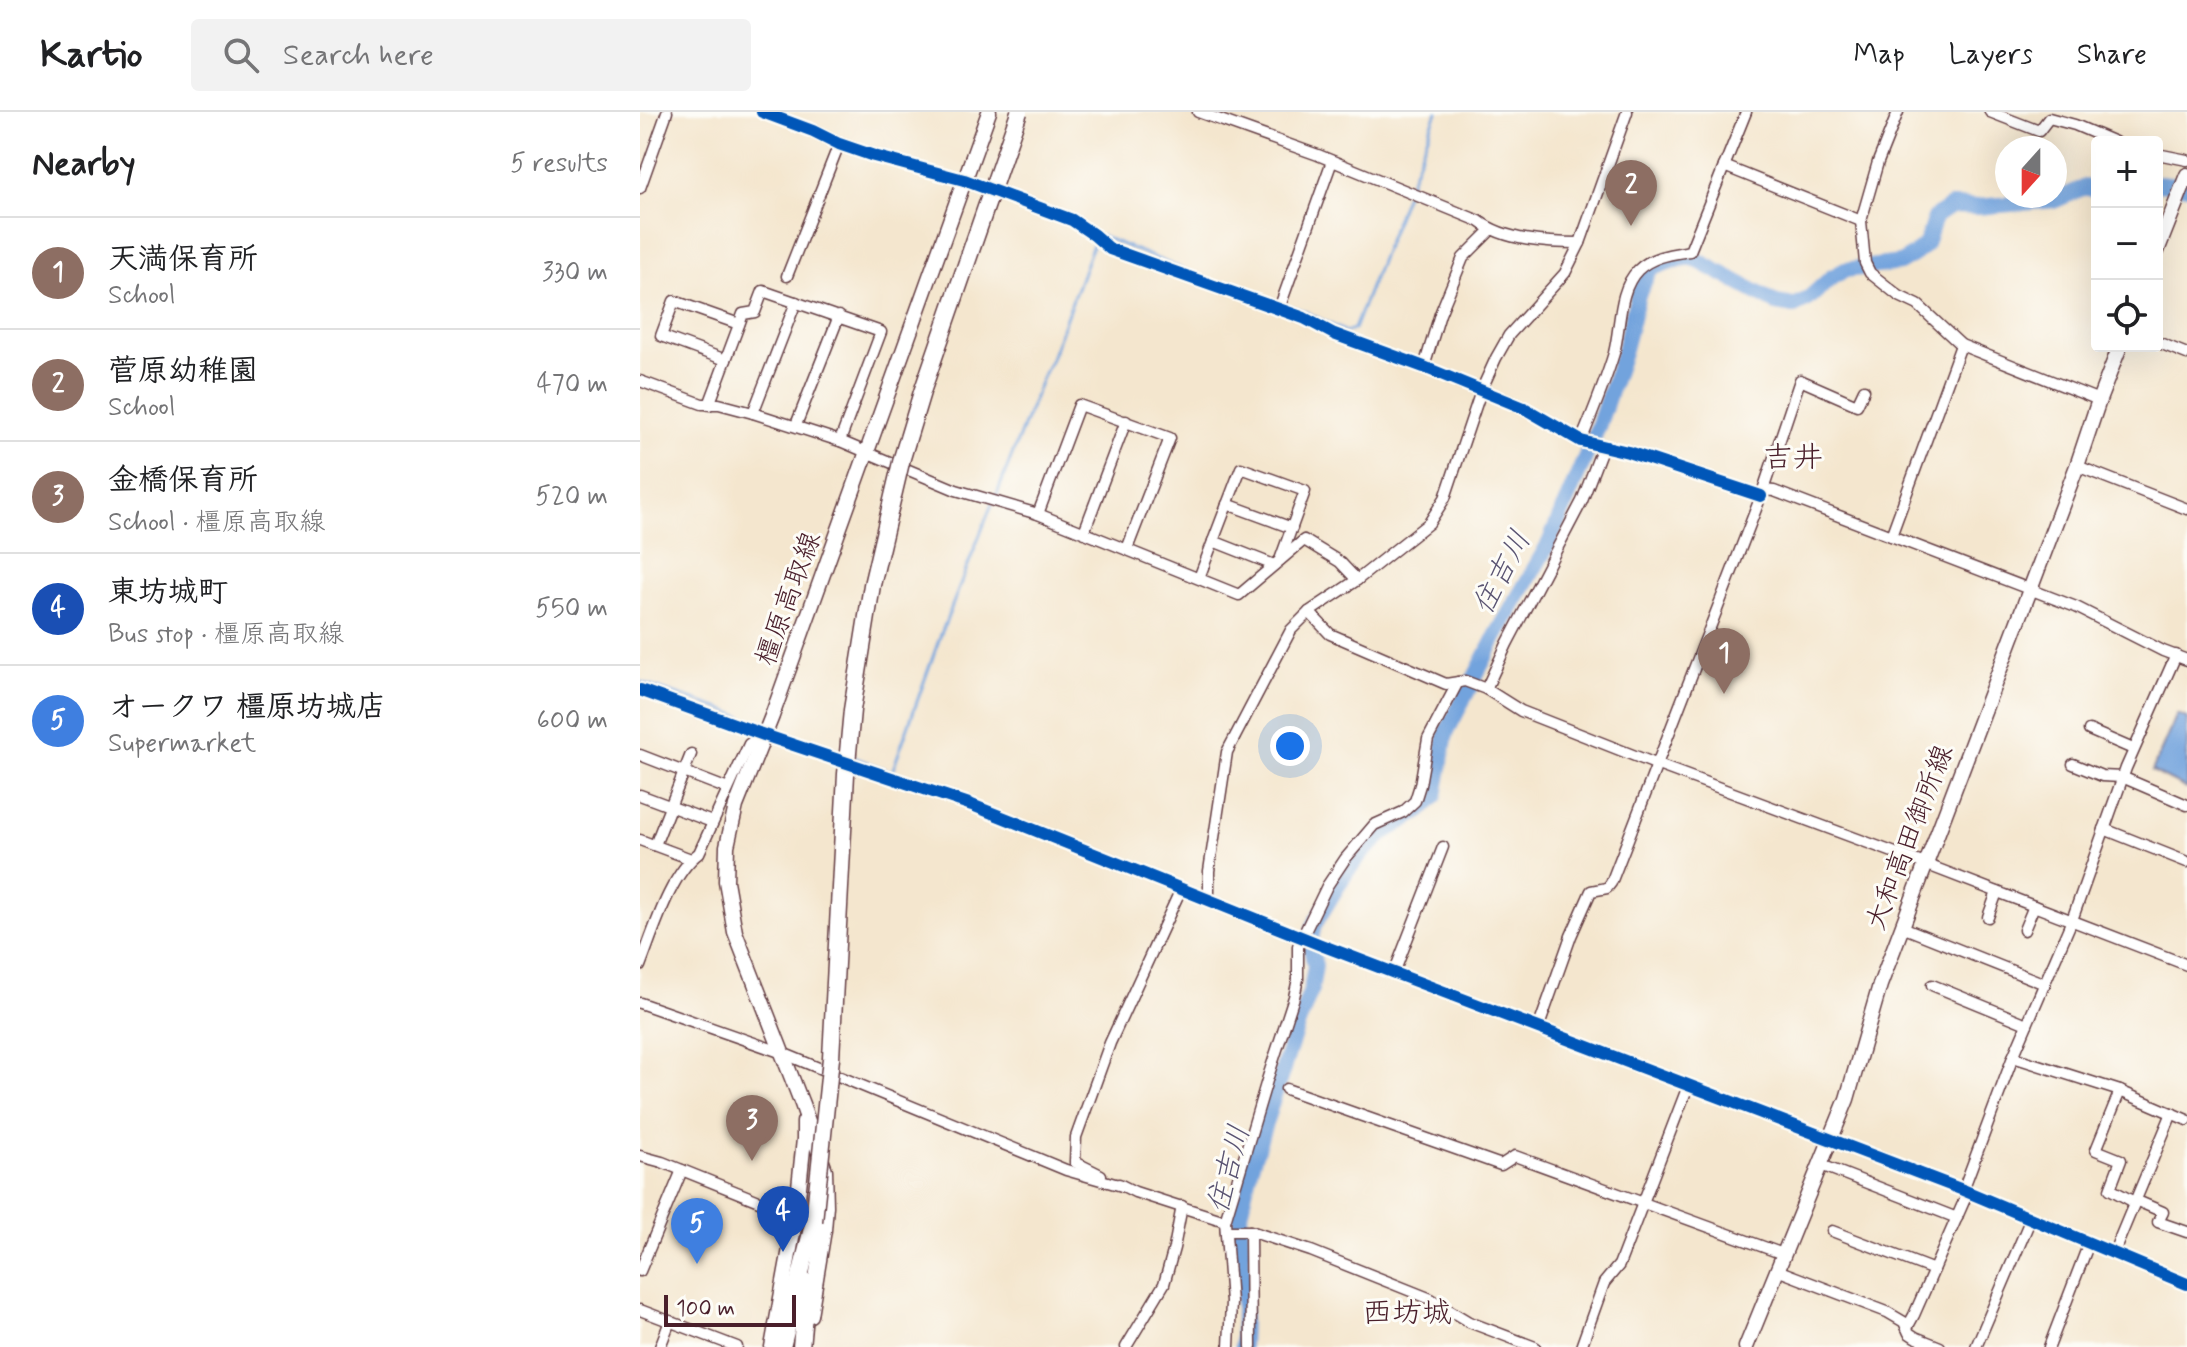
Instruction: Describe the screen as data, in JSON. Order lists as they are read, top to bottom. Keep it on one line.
{"streets":{"main road":["橿原高取線","大和高田御所線"]},"districts":["吉井","西坊城"],"water":["住吉川"],"scale_bar":"100 m","north":"bottom","page":{"header":"Kartio","search":"Search here","nav":["Map","Layers","Share"],"heading":["Nearby","5 results"],"map_buttons":["+","−"],"pins":["2","1","3","4","5"],"list":[{"mark":"1","name":"天満保育所","note":"School","value":"330 m"},{"mark":"2","name":"菅原幼稚園","note":"School","value":"470 m"},{"mark":"3","name":"金橋保育所","note":"School · 橿原高取線","value":"520 m"},{"mark":"4","name":"東坊城町","note":"Bus stop · 橿原高取線","value":"550 m"},{"mark":"5","name":"オークワ 橿原坊城店","note":"Supermarket","value":"600 m"}],"scale":"100 m"}}
